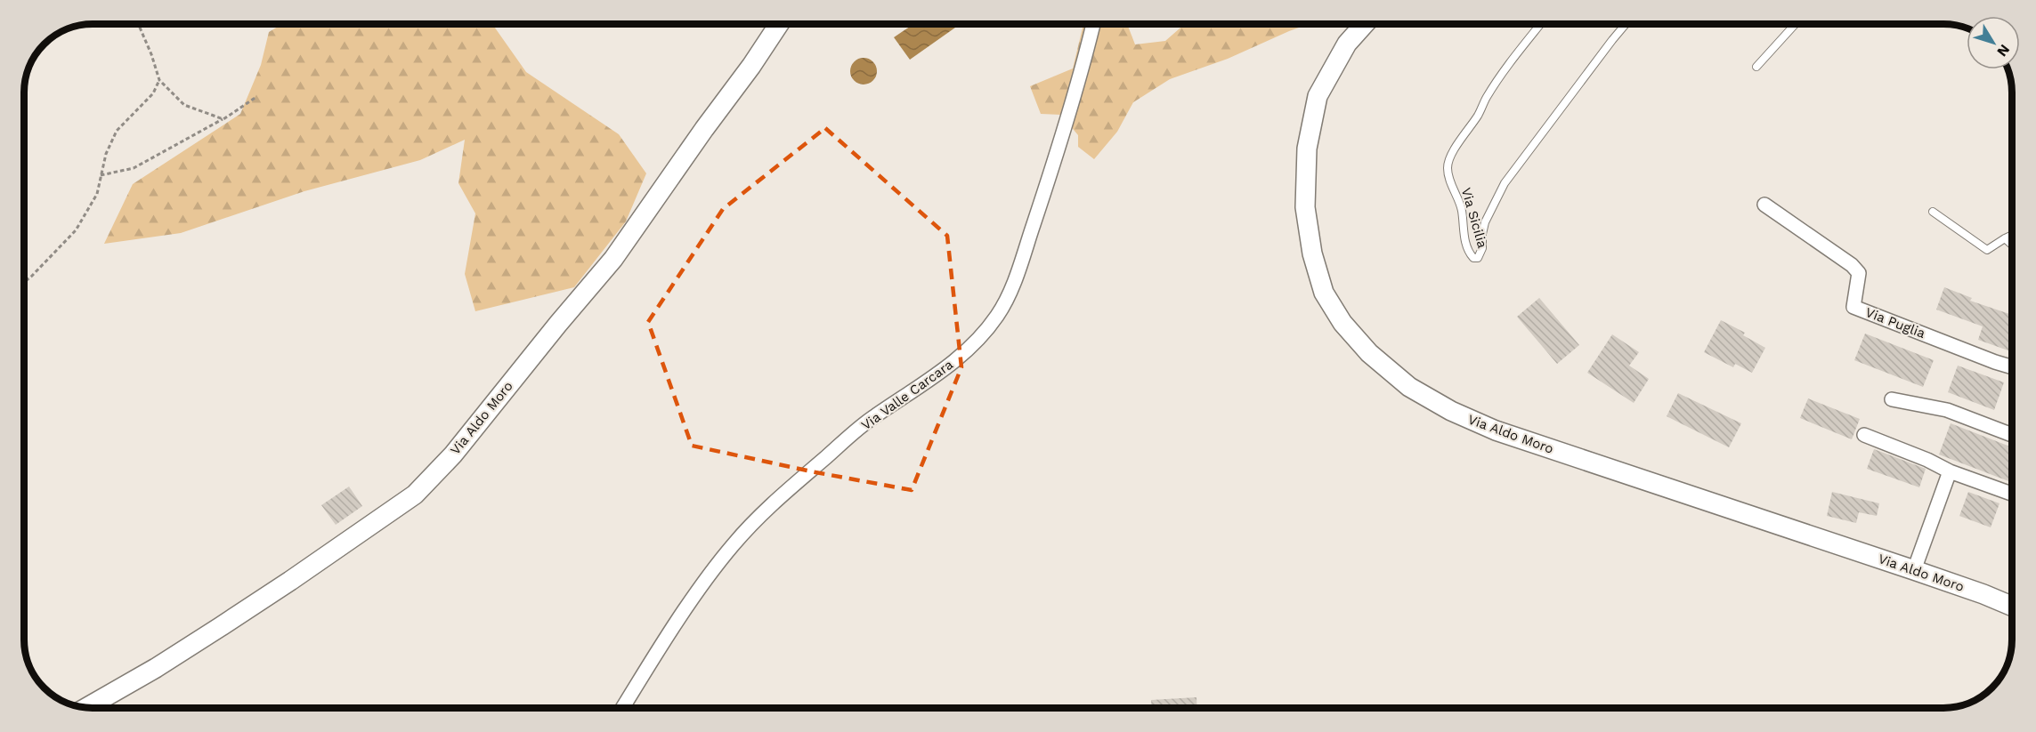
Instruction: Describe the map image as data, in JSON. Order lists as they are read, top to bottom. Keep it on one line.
{"streets":{"main road":["Via Aldo Moro"],"street":["Via Puglia","Via Valle Carcara"],"lane":["Via Sicilia"]},"north":"bottom right"}
